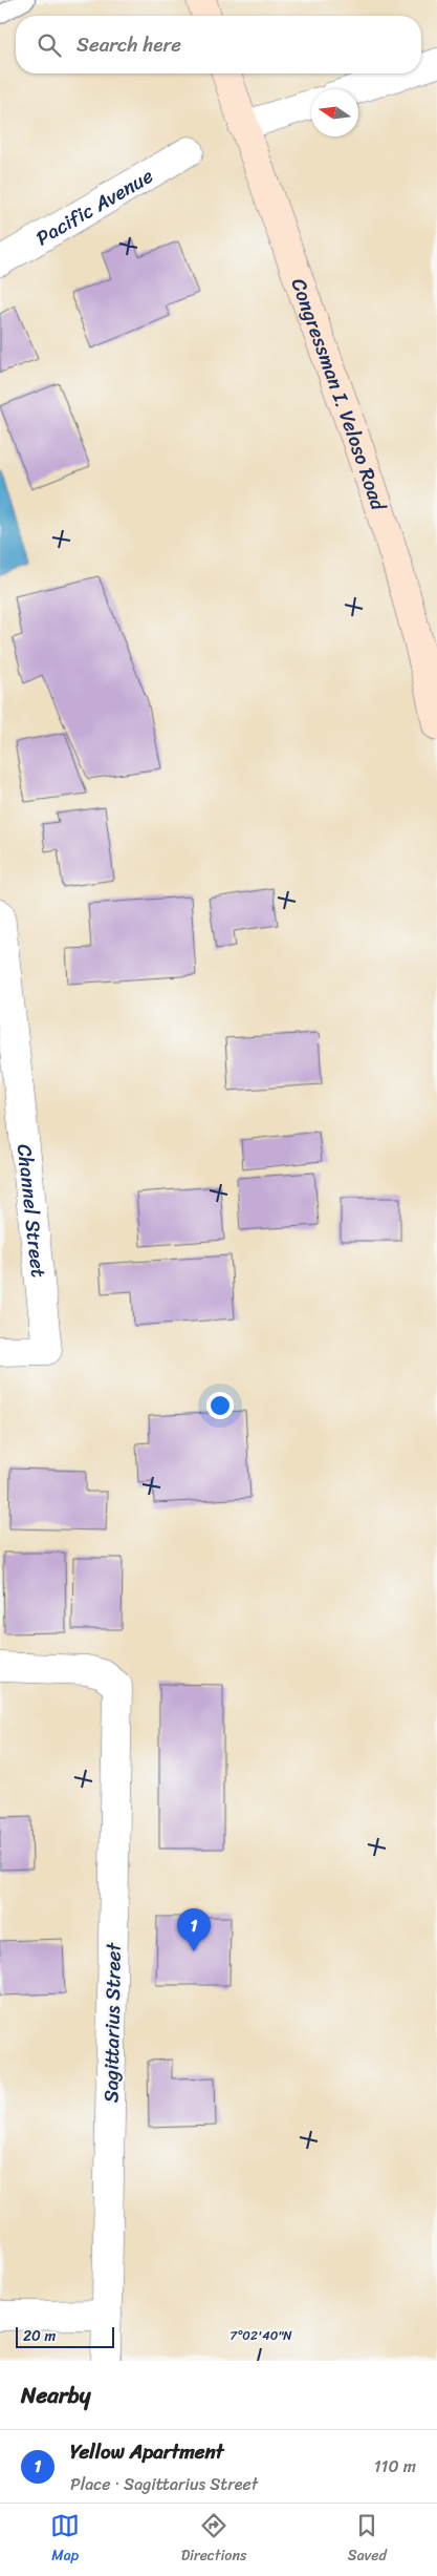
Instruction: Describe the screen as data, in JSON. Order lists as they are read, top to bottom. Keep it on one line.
{"streets":{"main road":["Congressman I. Veloso Road"],"street":["Pacific Avenue","Channel Street","Sagittarius Street"]},"scale_bar":"20 m","north":"left","page":{"search":"Search here","pins":"1","scale":"20 m","heading":"Nearby","list":[{"mark":"1","name":"Yellow Apartment","note":"Place · Sagittarius Street","value":"110 m"}],"nav":["Map","Directions","Saved"]},"coordinates":["7°02'40\"N"]}
